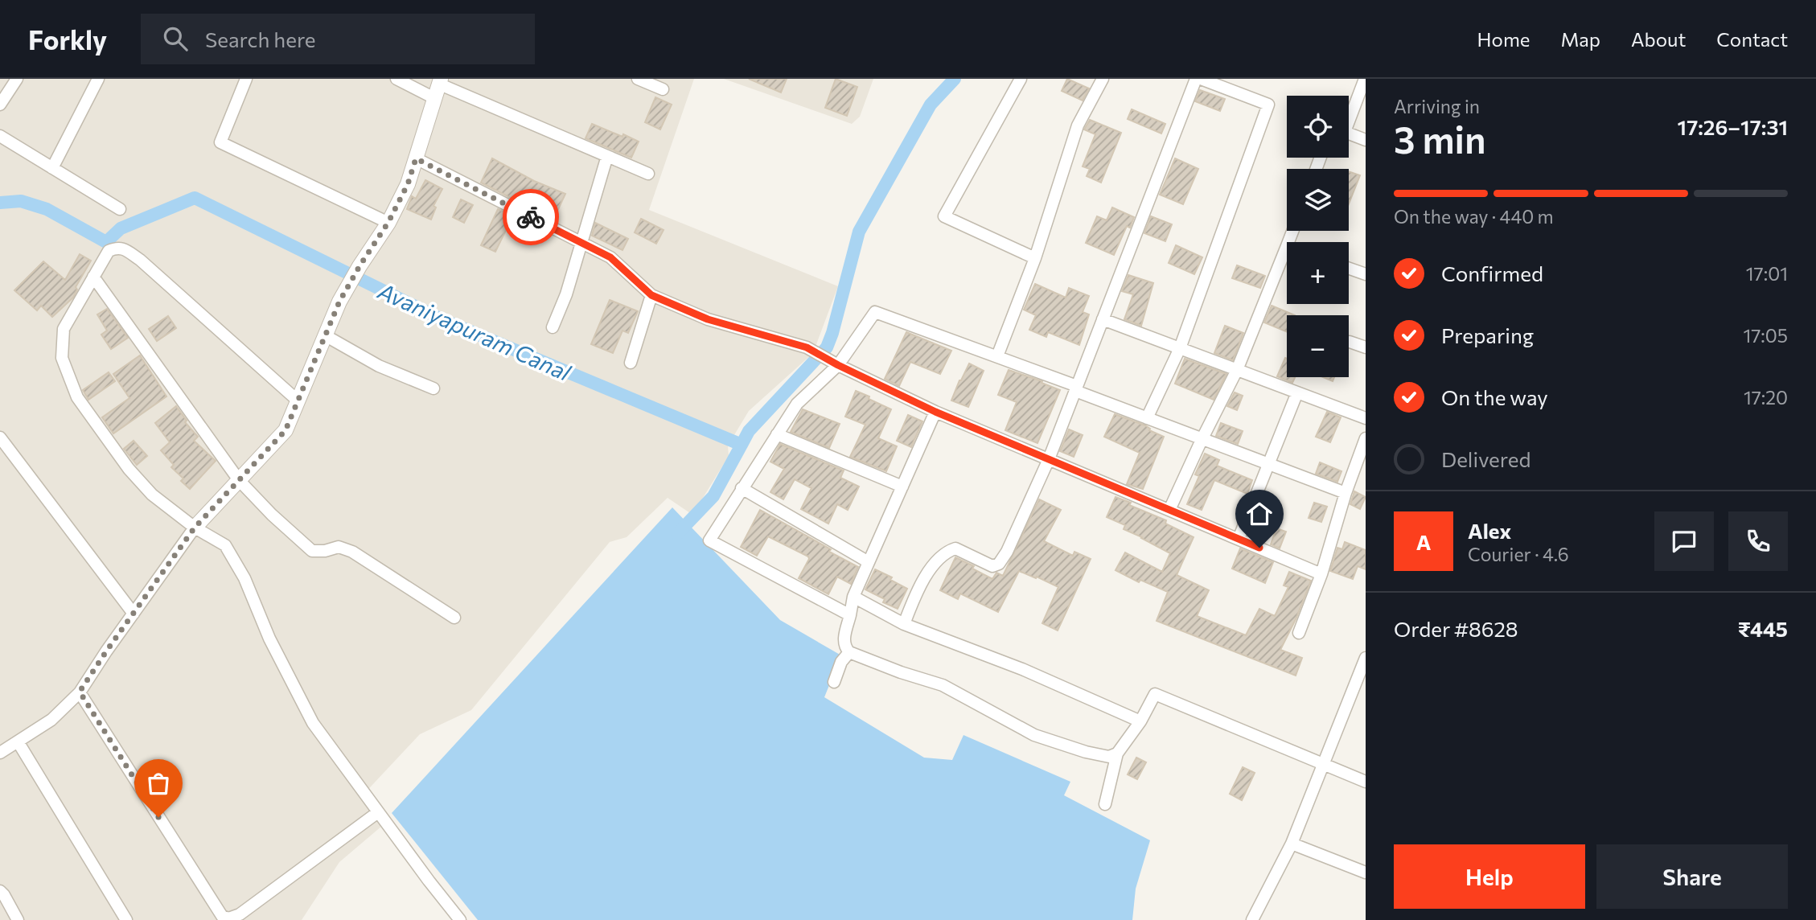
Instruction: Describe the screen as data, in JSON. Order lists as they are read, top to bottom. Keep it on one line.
{"water":["Avaniyapuram Canal"],"page":{"header":"Forkly","search":"Search here","nav":["Home","Map","About","Contact"],"heading":["3 min","Arriving in","17:26–17:31"],"panel":["Alex","Courier · 4.6","Order #8628","₹445"],"map_buttons":["+","−"],"bar":"On the way · 440 m","list":[["Confirmed","17:01"],["Preparing","17:05"],["On the way","17:20"],"Delivered"],"round":"A","buttons":["Help","Share"]}}
